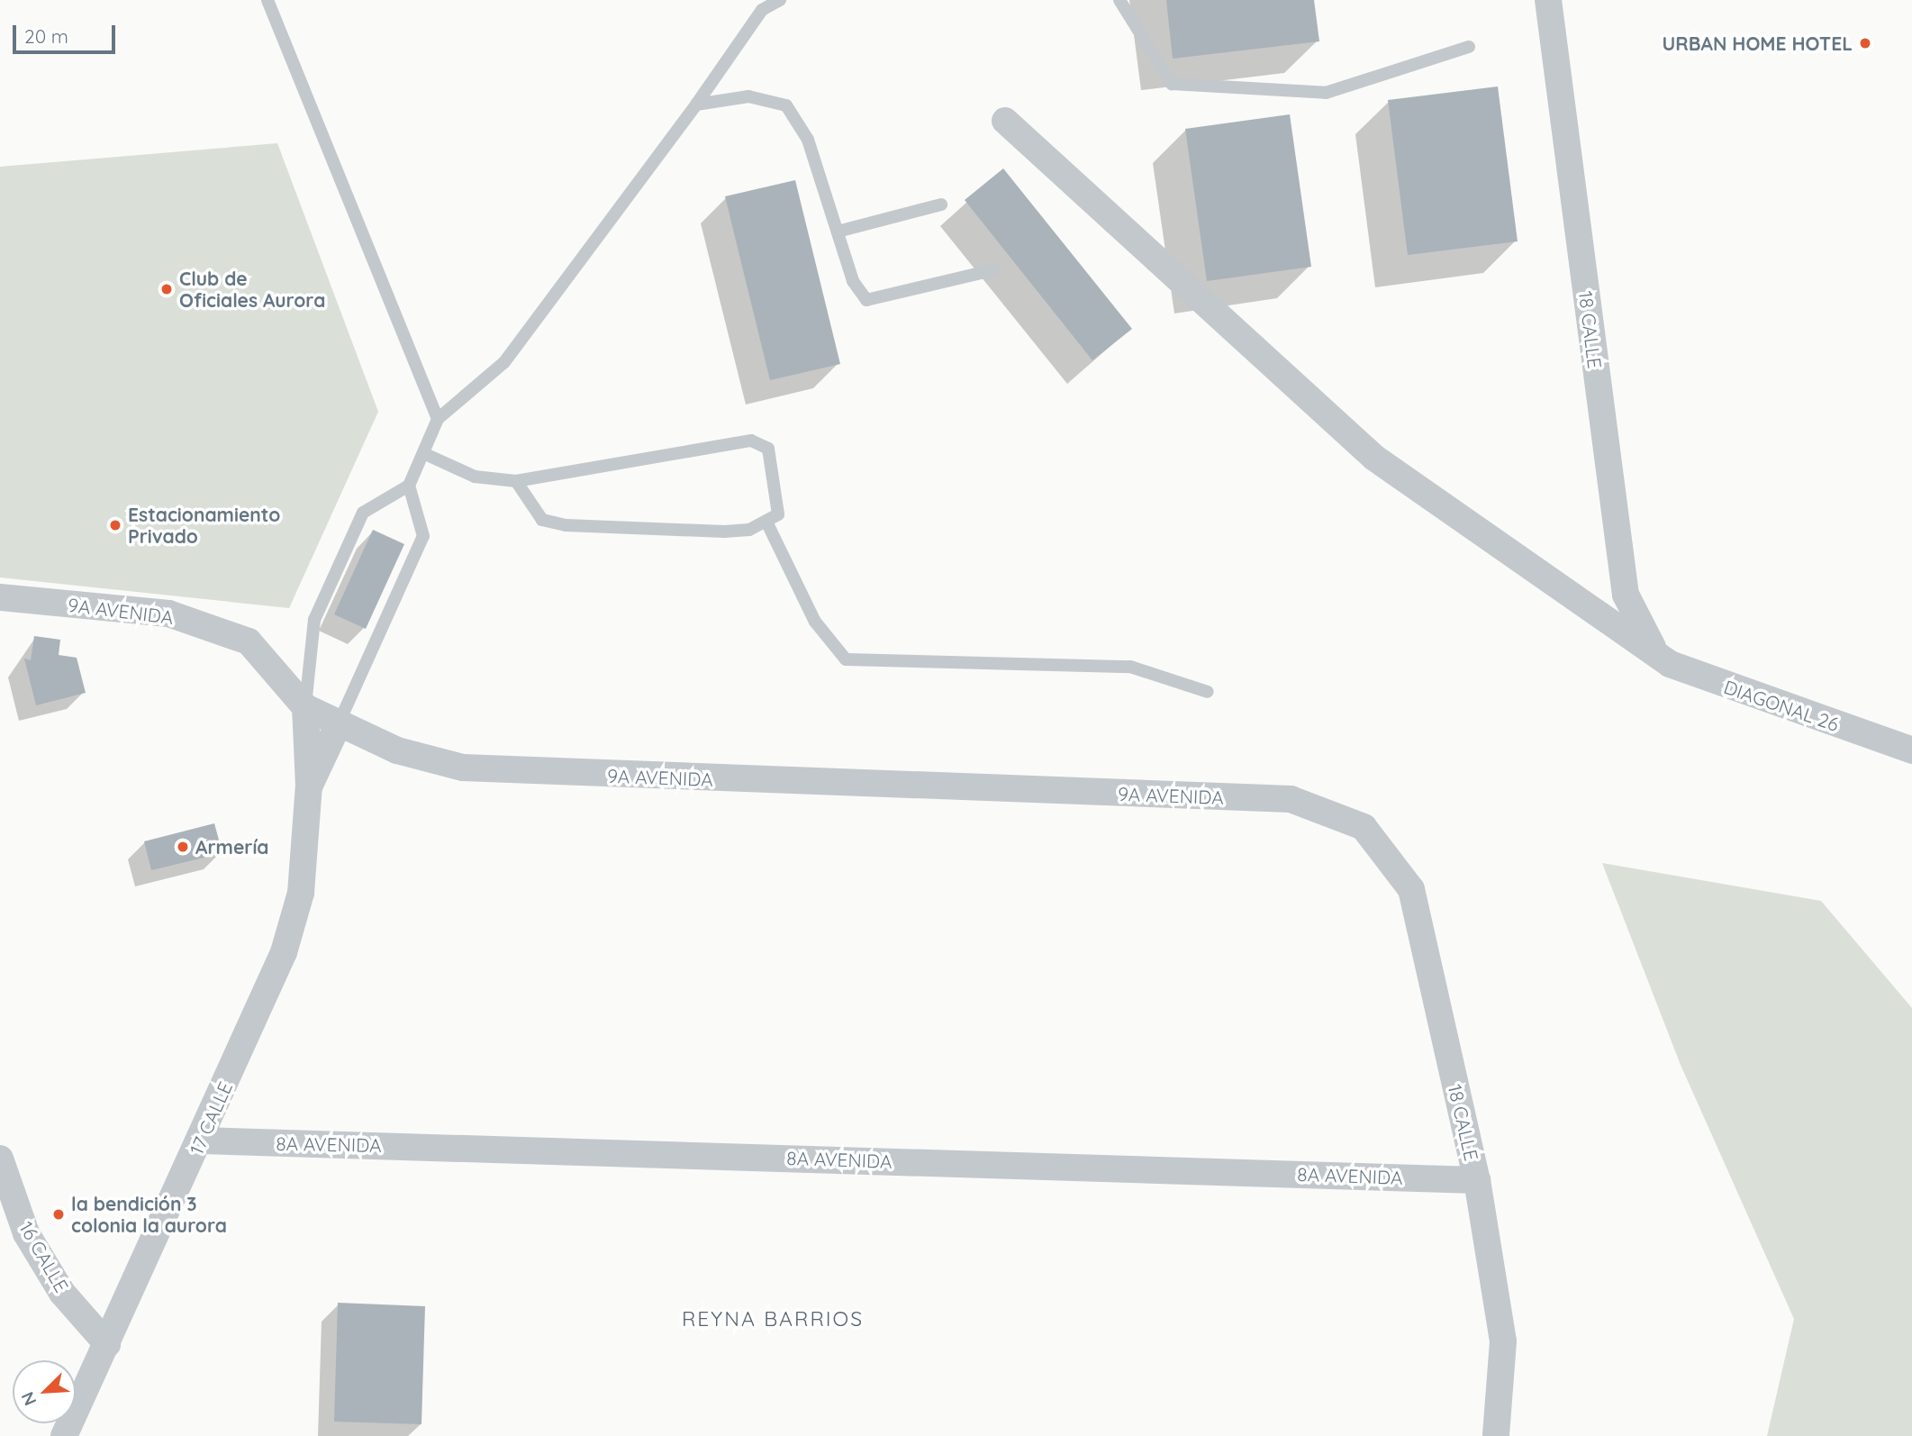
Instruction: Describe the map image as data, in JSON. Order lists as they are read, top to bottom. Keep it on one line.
{"streets":{"street":["18 CALLE","9A AVENIDA","DIAGONAL 26","17 CALLE","8A AVENIDA","16 CALLE"]},"crossings":[["18 CALLE","9A AVENIDA"],["18 CALLE","DIAGONAL 26"],["18 CALLE","8A AVENIDA"],["9A AVENIDA","17 CALLE"],["17 CALLE","8A AVENIDA"],["17 CALLE","16 CALLE"]],"districts":["REYNA BARRIOS"],"places":["URBAN HOME HOTEL","Club de Oficiales Aurora","Estacionamiento Privado","Armería","la bendición 3 colonia la aurora"],"scale_bar":"20 m","north":"bottom left"}
